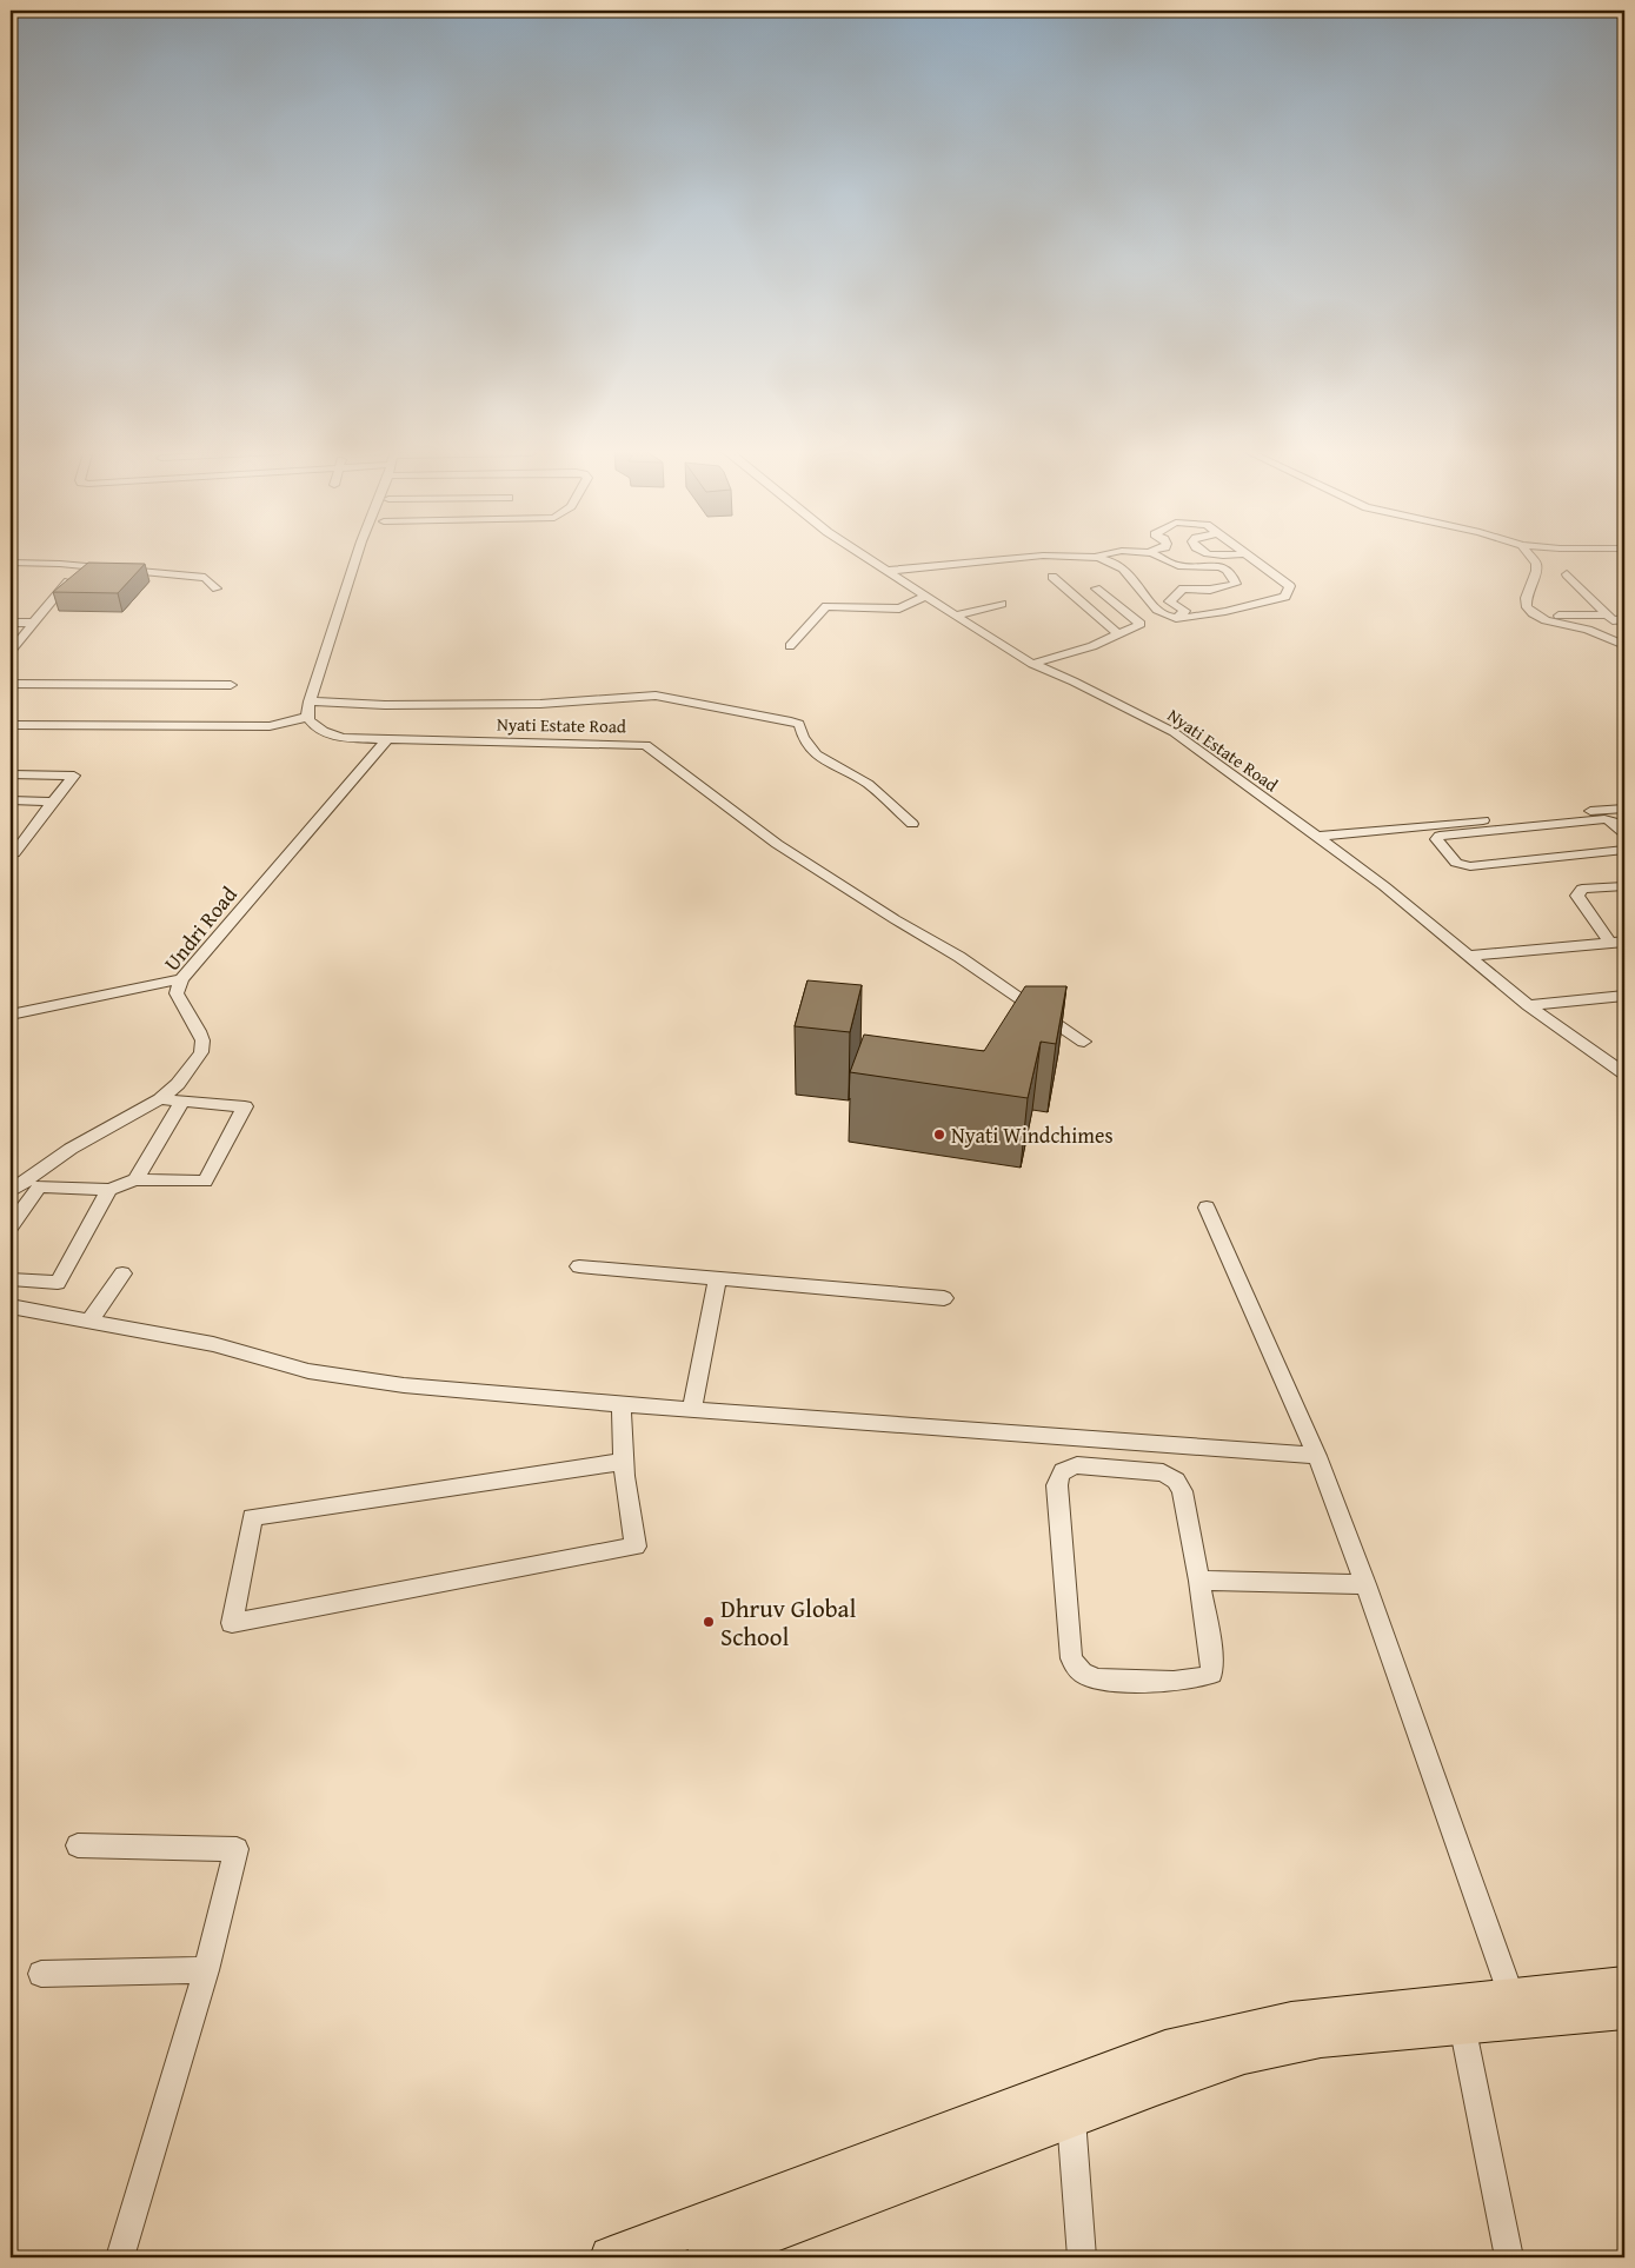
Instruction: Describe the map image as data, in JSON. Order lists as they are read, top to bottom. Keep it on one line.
{"streets":{"street":["Nyati Estate Road","Undri Road"]},"crossings":[["Nyati Estate Road","Undri Road"]],"places":["Nyati Windchimes","Dhruv Global School"]}
